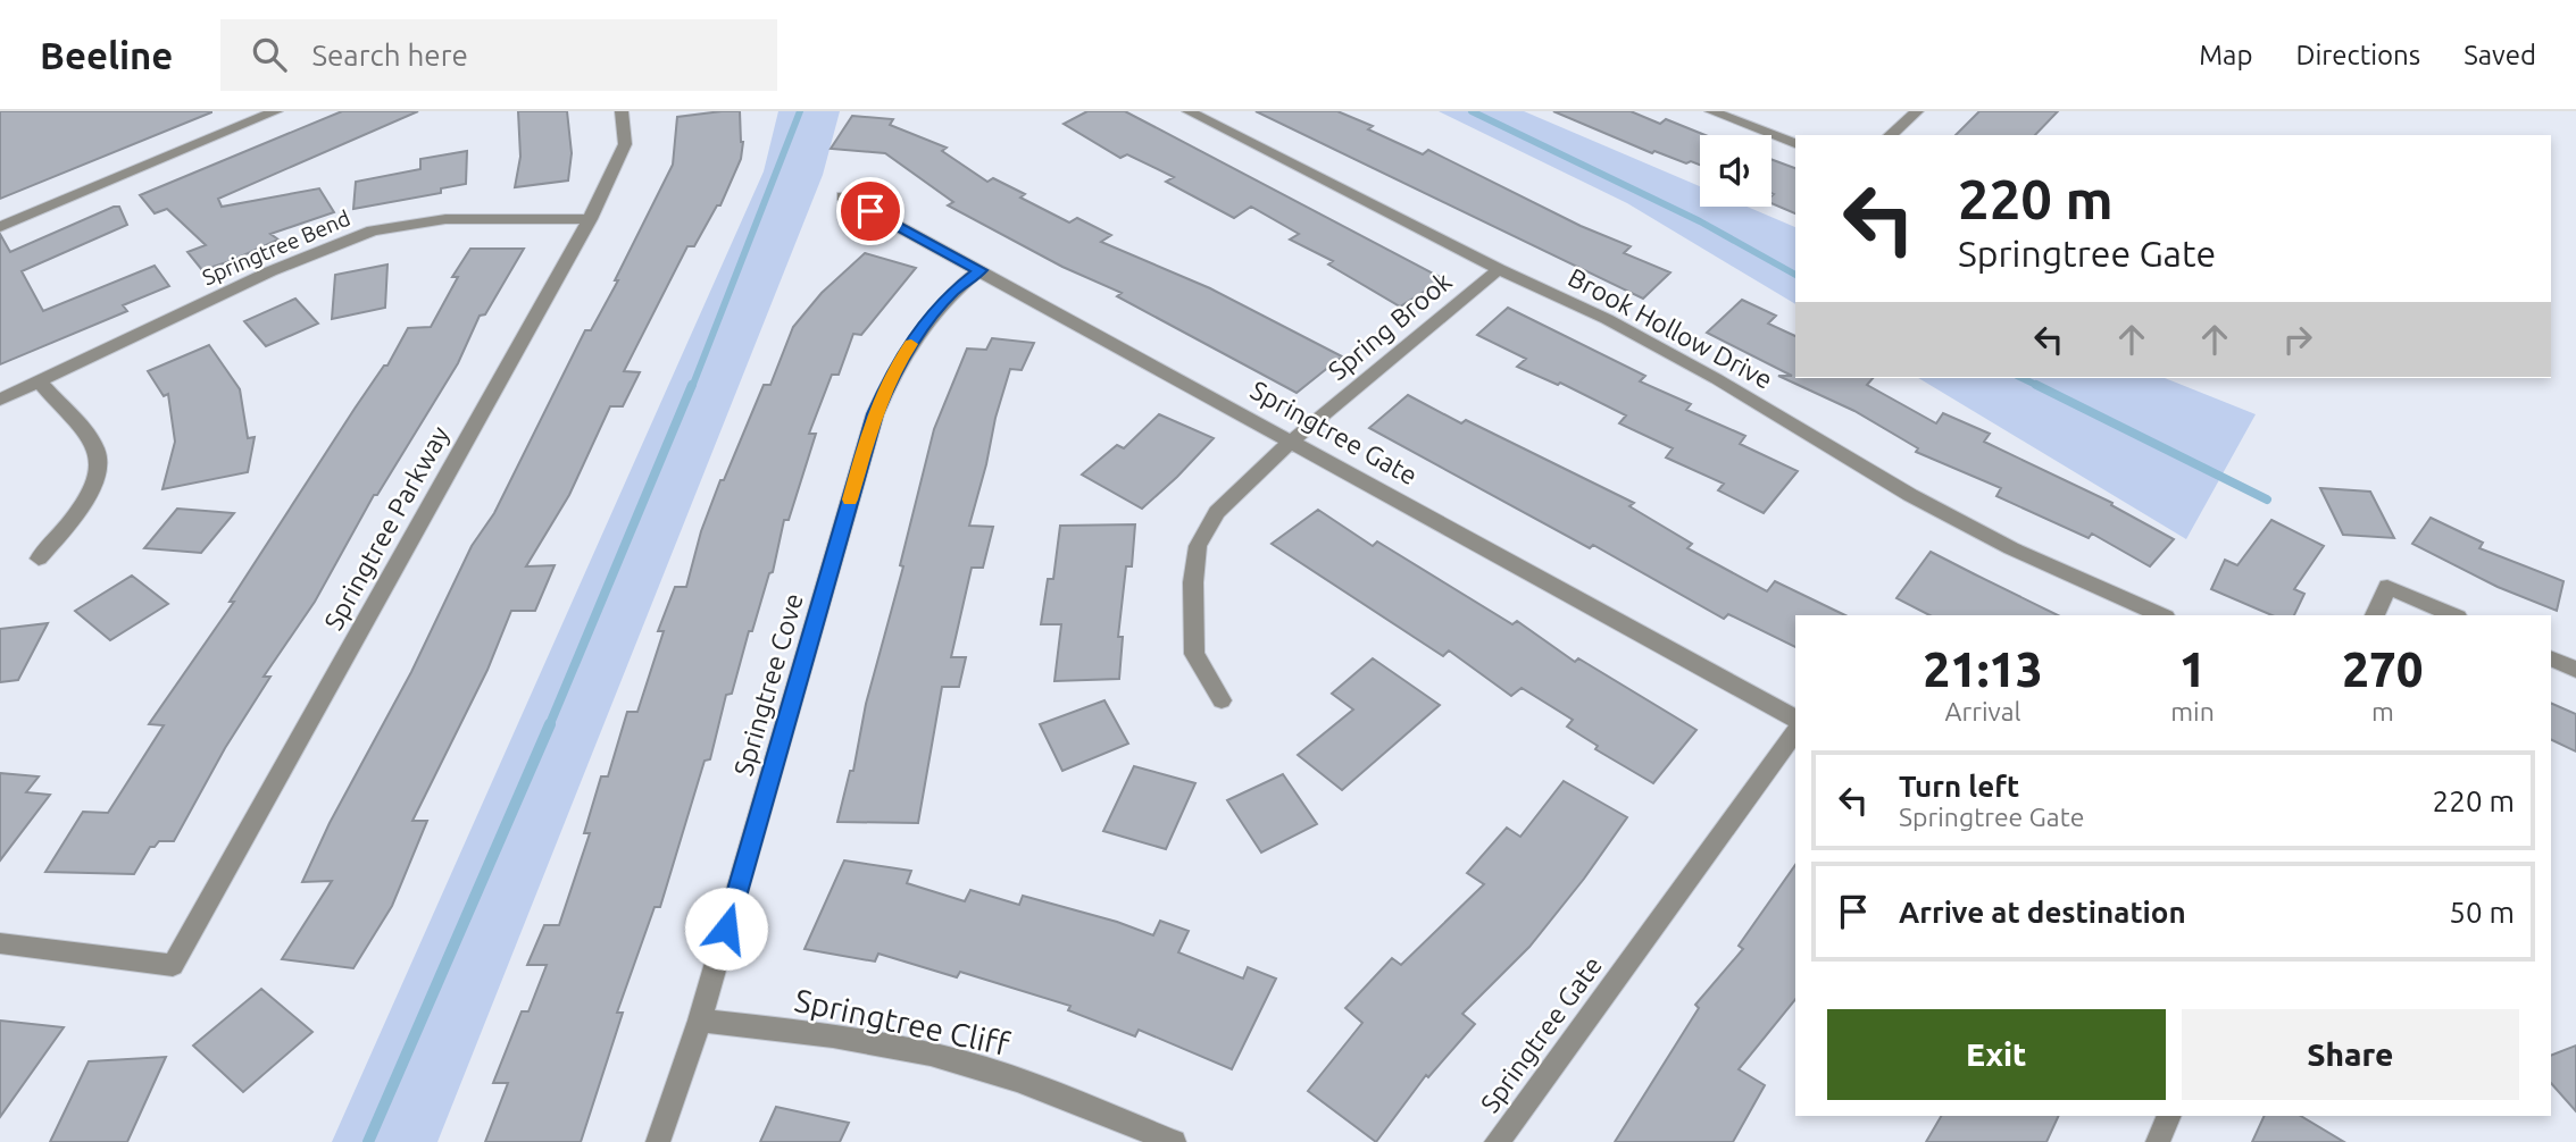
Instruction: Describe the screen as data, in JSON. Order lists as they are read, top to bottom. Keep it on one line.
{"streets":{"street":["Springtree Bend","Spring Brook","Brook Hollow Drive","Springtree Gate","Springtree Parkway","Springtree Cove","Springtree Cliff"]},"crossings":[["Springtree Bend","Springtree Parkway"],["Spring Brook","Brook Hollow Drive"],["Spring Brook","Springtree Gate"],["Springtree Gate","Springtree Cove"],["Springtree Cove","Springtree Cliff"]],"page":{"header":"Beeline","search":"Search here","nav":["Map","Directions","Saved"],"turn":["220 m","Springtree Gate"],"eta":["21:13","Arrival","1","min","270","m"],"list":[{"name":"Turn left","note":"Springtree Gate","value":"220 m"},{"name":"Arrive at destination","value":"50 m"}],"buttons":["Exit","Share"]}}
